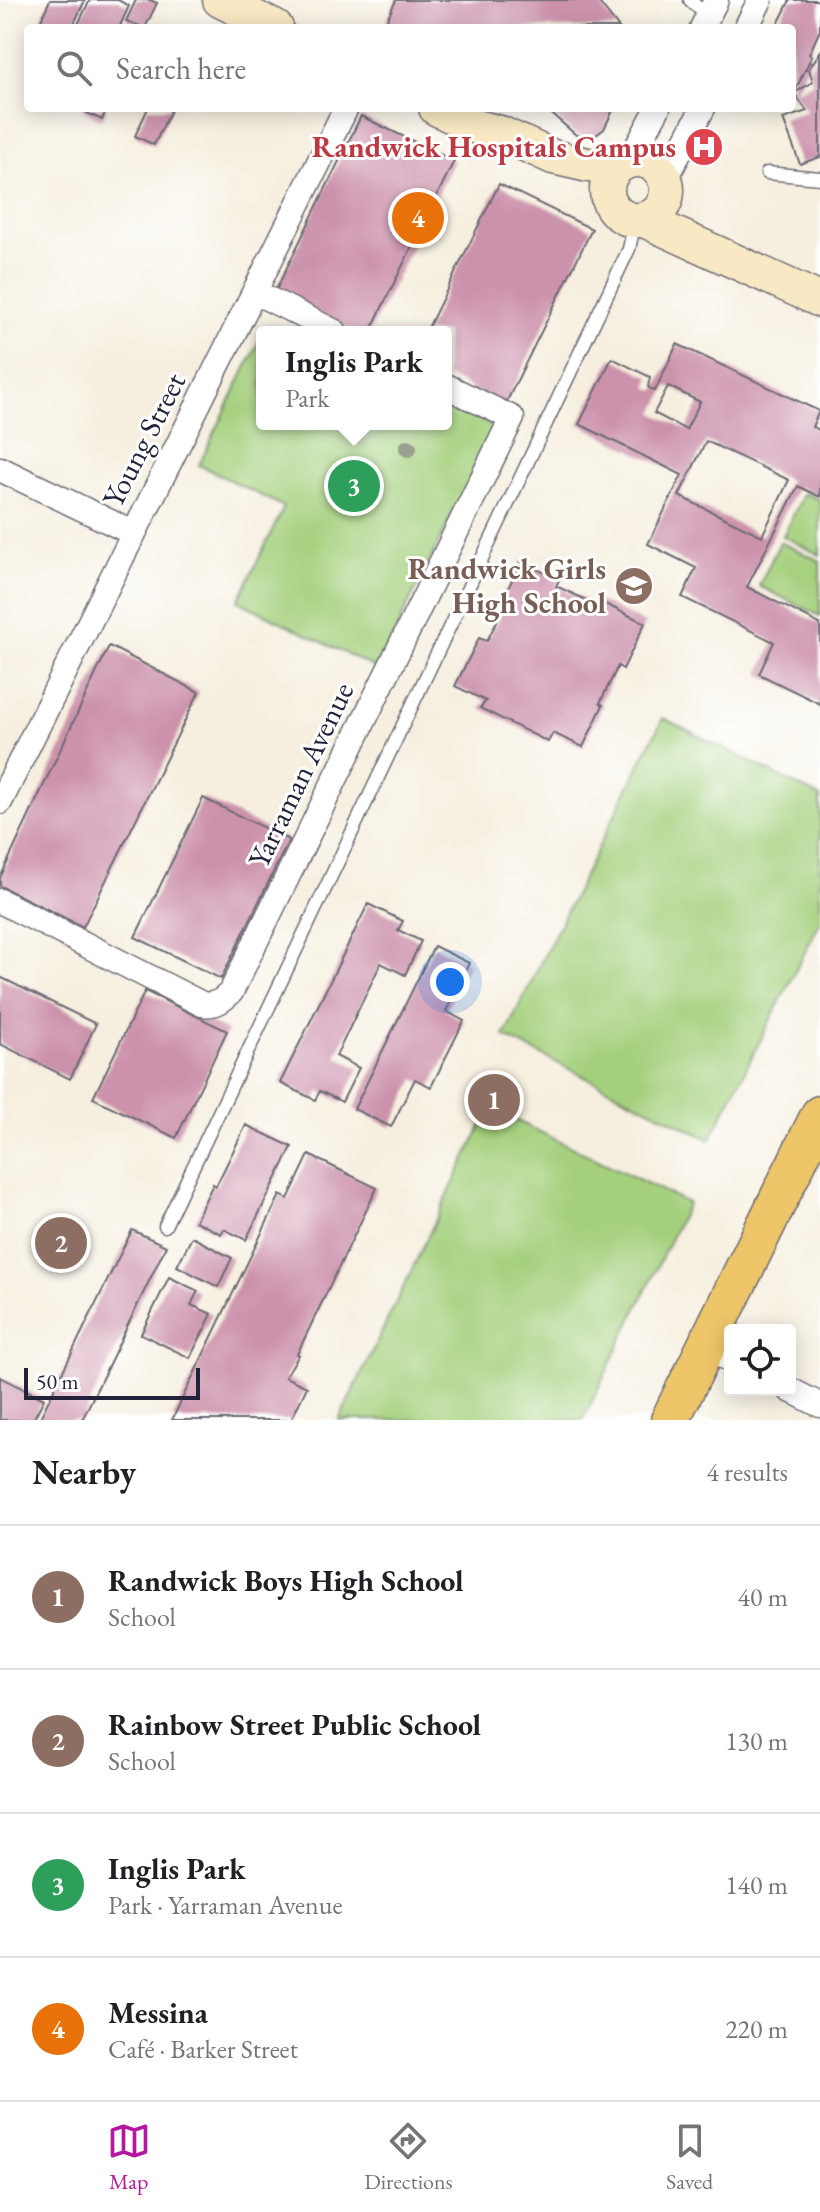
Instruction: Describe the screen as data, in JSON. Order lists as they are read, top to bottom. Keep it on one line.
{"streets":{"street":["Young Street","Yarraman Avenue"]},"places":{"hospital":["Randwick Hospitals Campus"],"school or university":["Randwick Girls High School"]},"scale_bar":"50 m","page":{"search":"Search here","pins":["4","3","1","2"],"popup":["Inglis Park","Park"],"scale":"50 m","heading":["Nearby","4 results"],"list":[{"mark":"1","name":"Randwick Boys High School","note":"School","value":"40 m"},{"mark":"2","name":"Rainbow Street Public School","note":"School","value":"130 m"},{"mark":"3","name":"Inglis Park","note":"Park · Yarraman Avenue","value":"140 m"},{"mark":"4","name":"Messina","note":"Café · Barker Street","value":"220 m"}],"nav":["Map","Directions","Saved"]}}
